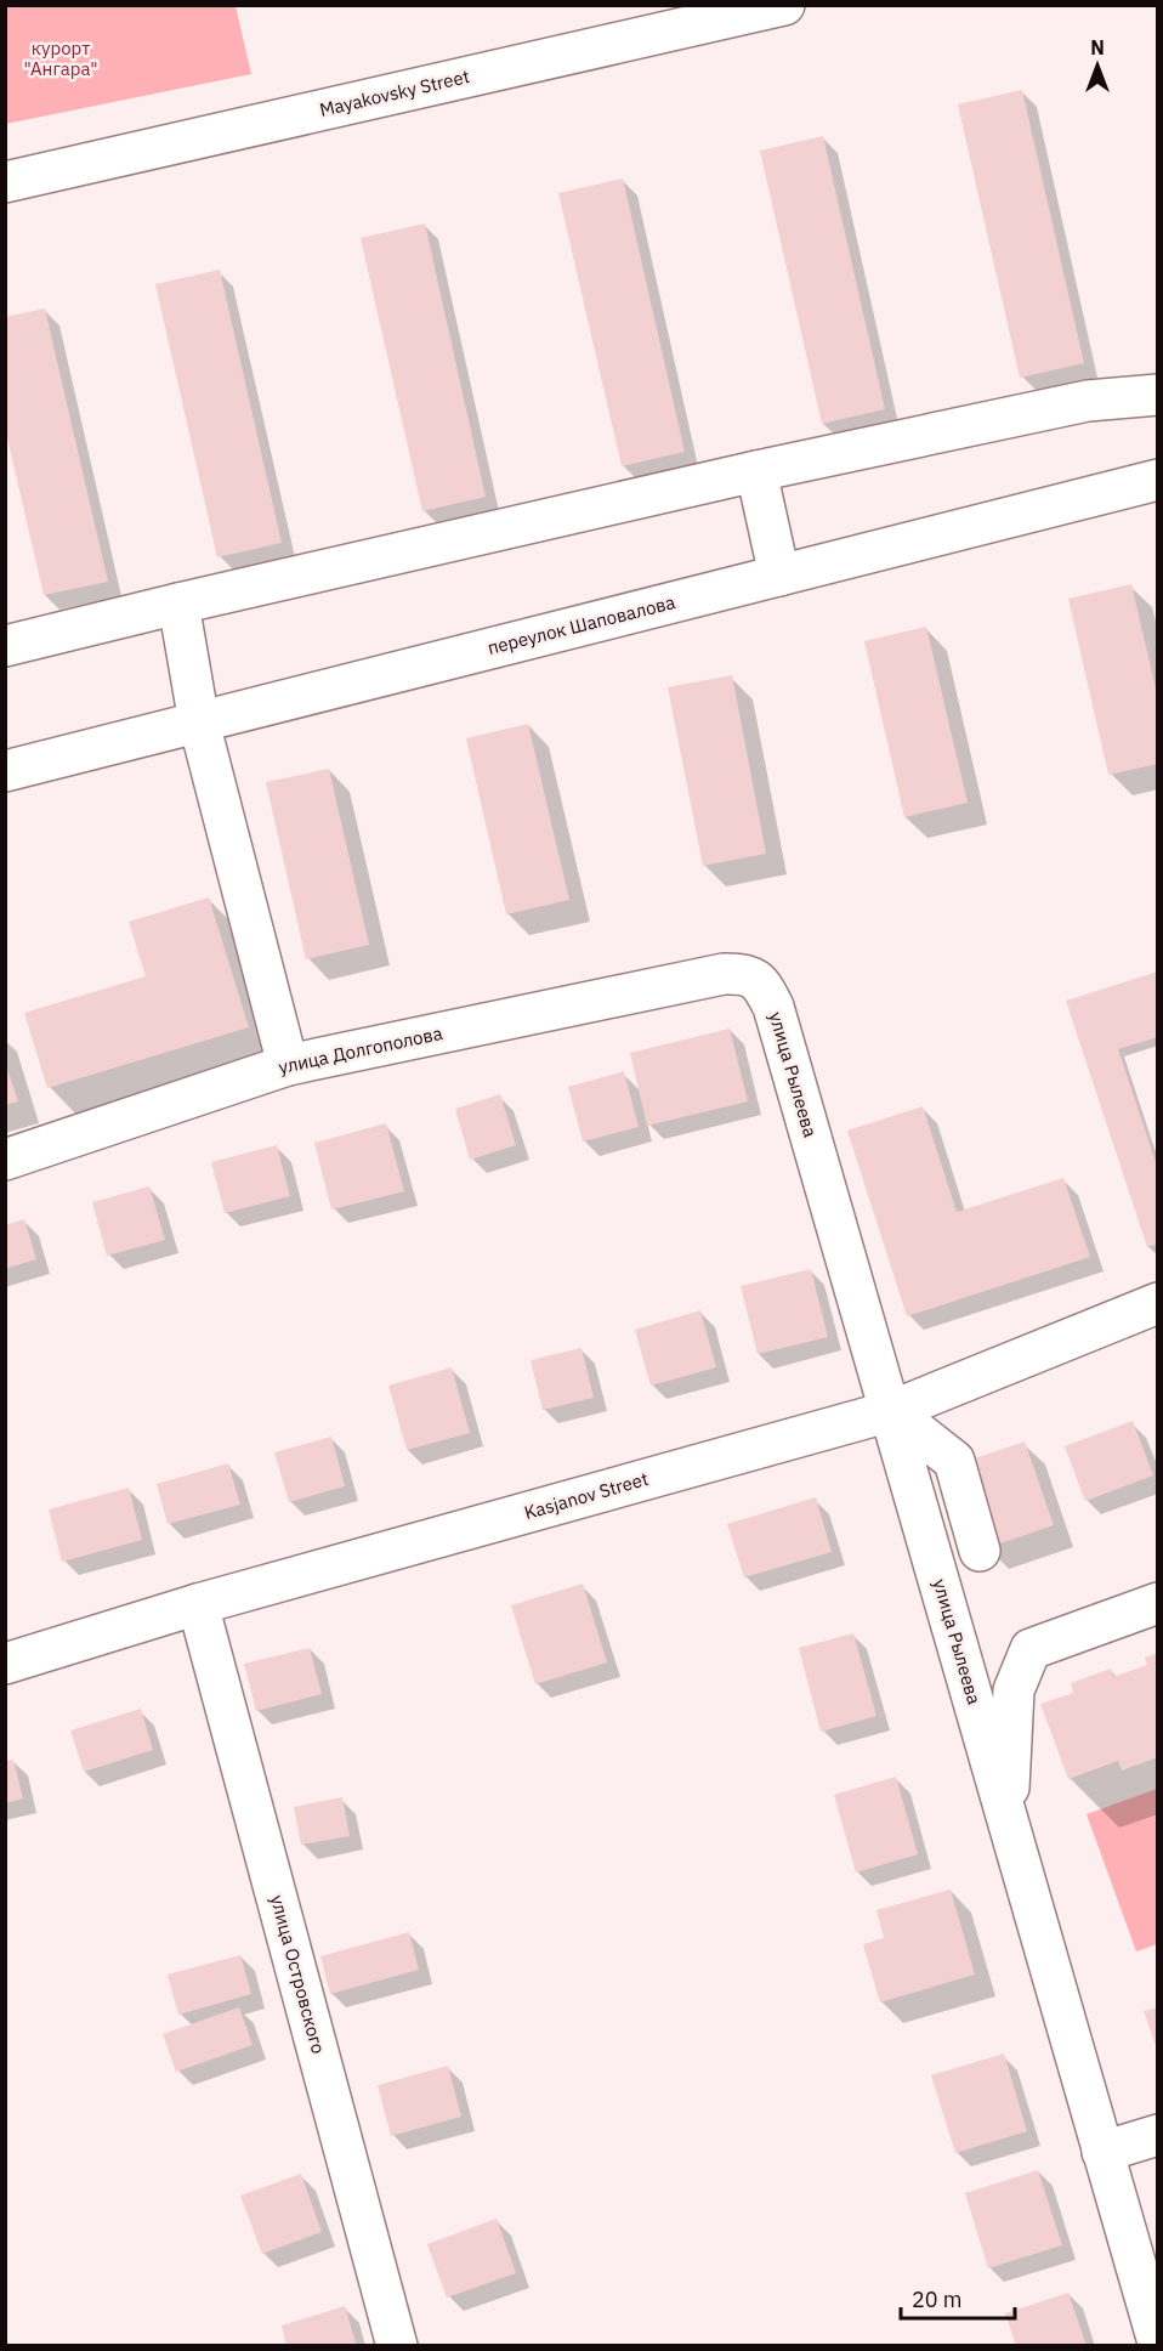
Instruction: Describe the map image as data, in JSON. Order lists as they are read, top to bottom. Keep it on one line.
{"streets":{"street":["Mayakovsky Street","переулок Шаповалова","улица Долгополова","улица Рылеева","Kasjanov Street","улица Островского"]},"crossings":[["улица Долгополова","улица Рылеева"],["улица Рылеева","Kasjanov Street"],["Kasjanov Street","улица Островского"]],"parks":["курорт \"Ангара\""],"scale_bar":"20 m","north":"top"}
